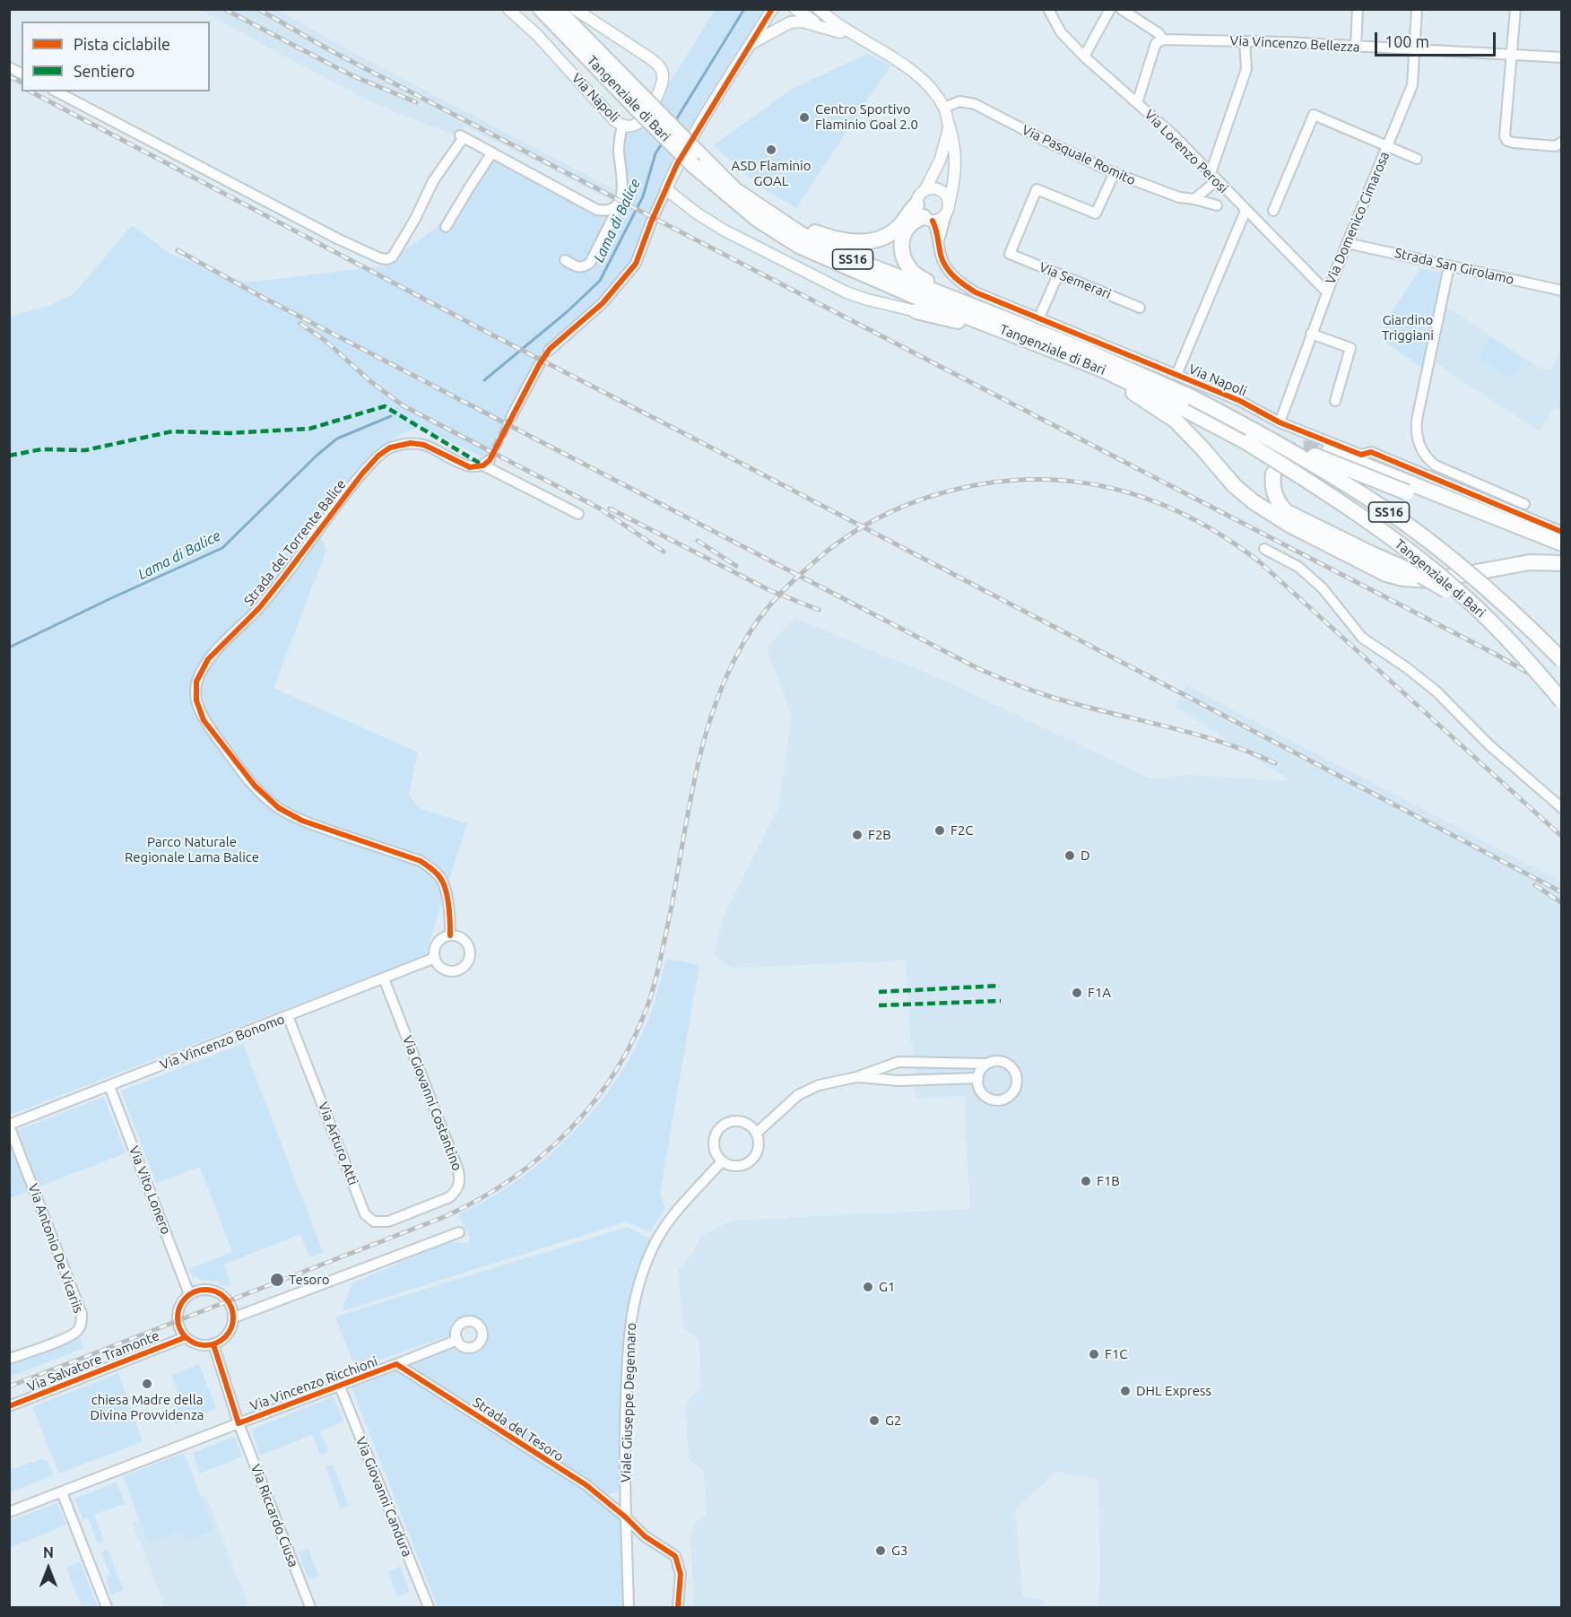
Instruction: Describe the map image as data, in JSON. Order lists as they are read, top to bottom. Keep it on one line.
{"streets":{"highway":["Tangenziale di Bari","SS16"],"street":["Via Vincenzo Bellezza","Via Napoli","Via Lorenzo Perosi","Via Pasquale Romito","Via Domenico Cimarosa","Strada San Girolamo","Via Semerari","Strada del Torrente Balice","Via Vincenzo Bonomo","Via Giovanni Costantino","Via Arturo Atti","Via Vito Lonero","Via Antonio De Vicariis","Via Salvatore Tramonte","Via Vincenzo Ricchioni","Viale Giuseppe Degennaro","Strada del Tesoro","Via Giovanni Candura","Via Riccardo Ciusa"]},"crossings":[["Via Vincenzo Bellezza","Via Domenico Cimarosa"],["Via Napoli","Tangenziale di Bari"],["Via Napoli","Via Domenico Cimarosa"],["Via Lorenzo Perosi","Via Domenico Cimarosa"],["Via Domenico Cimarosa","Strada San Girolamo"],["Strada del Torrente Balice","Via Vincenzo Bonomo"],["Via Vincenzo Bonomo","Via Giovanni Costantino"],["Via Vincenzo Bonomo","Via Arturo Atti"],["Via Vincenzo Bonomo","Via Vito Lonero"],["Via Vincenzo Bonomo","Via Antonio De Vicariis"],["Via Giovanni Costantino","Via Arturo Atti"],["Via Vito Lonero","Via Salvatore Tramonte"],["Via Vito Lonero","Via Riccardo Ciusa"],["Via Salvatore Tramonte","Via Riccardo Ciusa"],["Via Vincenzo Ricchioni","Strada del Tesoro"],["Via Vincenzo Ricchioni","Via Giovanni Candura"],["Via Vincenzo Ricchioni","Via Riccardo Ciusa"],["Viale Giuseppe Degennaro","Strada del Tesoro"]],"water":["Lama di Balice"],"parks":["Giardino Triggiani","Parco Naturale Regionale Lama Balice"],"places":["Centro Sportivo Flaminio Goal 2.0","ASD Flaminio GOAL","F2C","F2B","D","F1A","F1B","Tesoro","G1","F1C","chiesa Madre della Divina Provvidenza","DHL Express","G2","G3"],"legend":["Pista ciclabile","Sentiero"],"scale_bar":"100 m","north":"top"}
